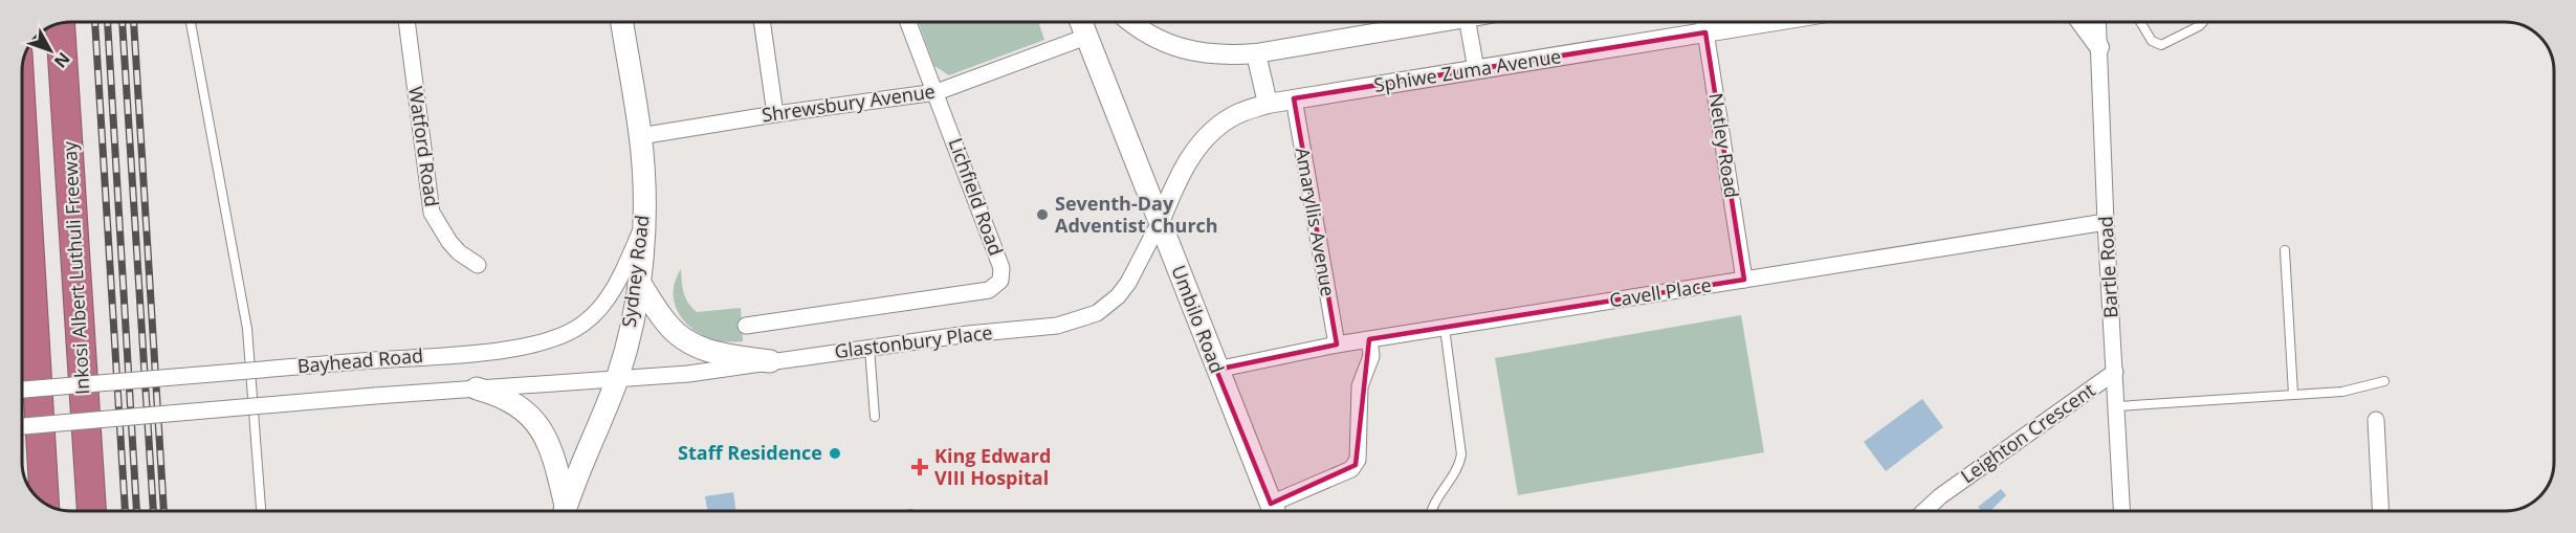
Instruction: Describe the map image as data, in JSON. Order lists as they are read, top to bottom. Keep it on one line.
{"streets":{"highway":["Inkosi Albert Luthuli Freeway"],"main road":["Sydney Road","Umbilo Road"],"street":["Sphiwe Zuma Avenue","Shrewsbury Avenue","Netley Road","Watford Road","Lichfield Road","Amaryllis Avenue","Bartle Road","Cavell Place","Glastonbury Place","Bayhead Road","Leighton Crescent"]},"crossings":[["Sphiwe Zuma Avenue","Netley Road"],["Sphiwe Zuma Avenue","Amaryllis Avenue"],["Sphiwe Zuma Avenue","Umbilo Road"],["Sphiwe Zuma Avenue","Glastonbury Place"],["Shrewsbury Avenue","Lichfield Road"],["Shrewsbury Avenue","Sydney Road"],["Shrewsbury Avenue","Umbilo Road"],["Netley Road","Cavell Place"],["Amaryllis Avenue","Cavell Place"],["Bartle Road","Cavell Place"],["Bartle Road","Leighton Crescent"],["Sydney Road","Glastonbury Place"],["Sydney Road","Bayhead Road"],["Cavell Place","Umbilo Road"],["Umbilo Road","Glastonbury Place"],["Glastonbury Place","Bayhead Road"]],"places":{"other":["Seventh-Day Adventist Church","Staff Residence"],"health":["King Edward VIII Hospital"]},"north":"bottom right"}
